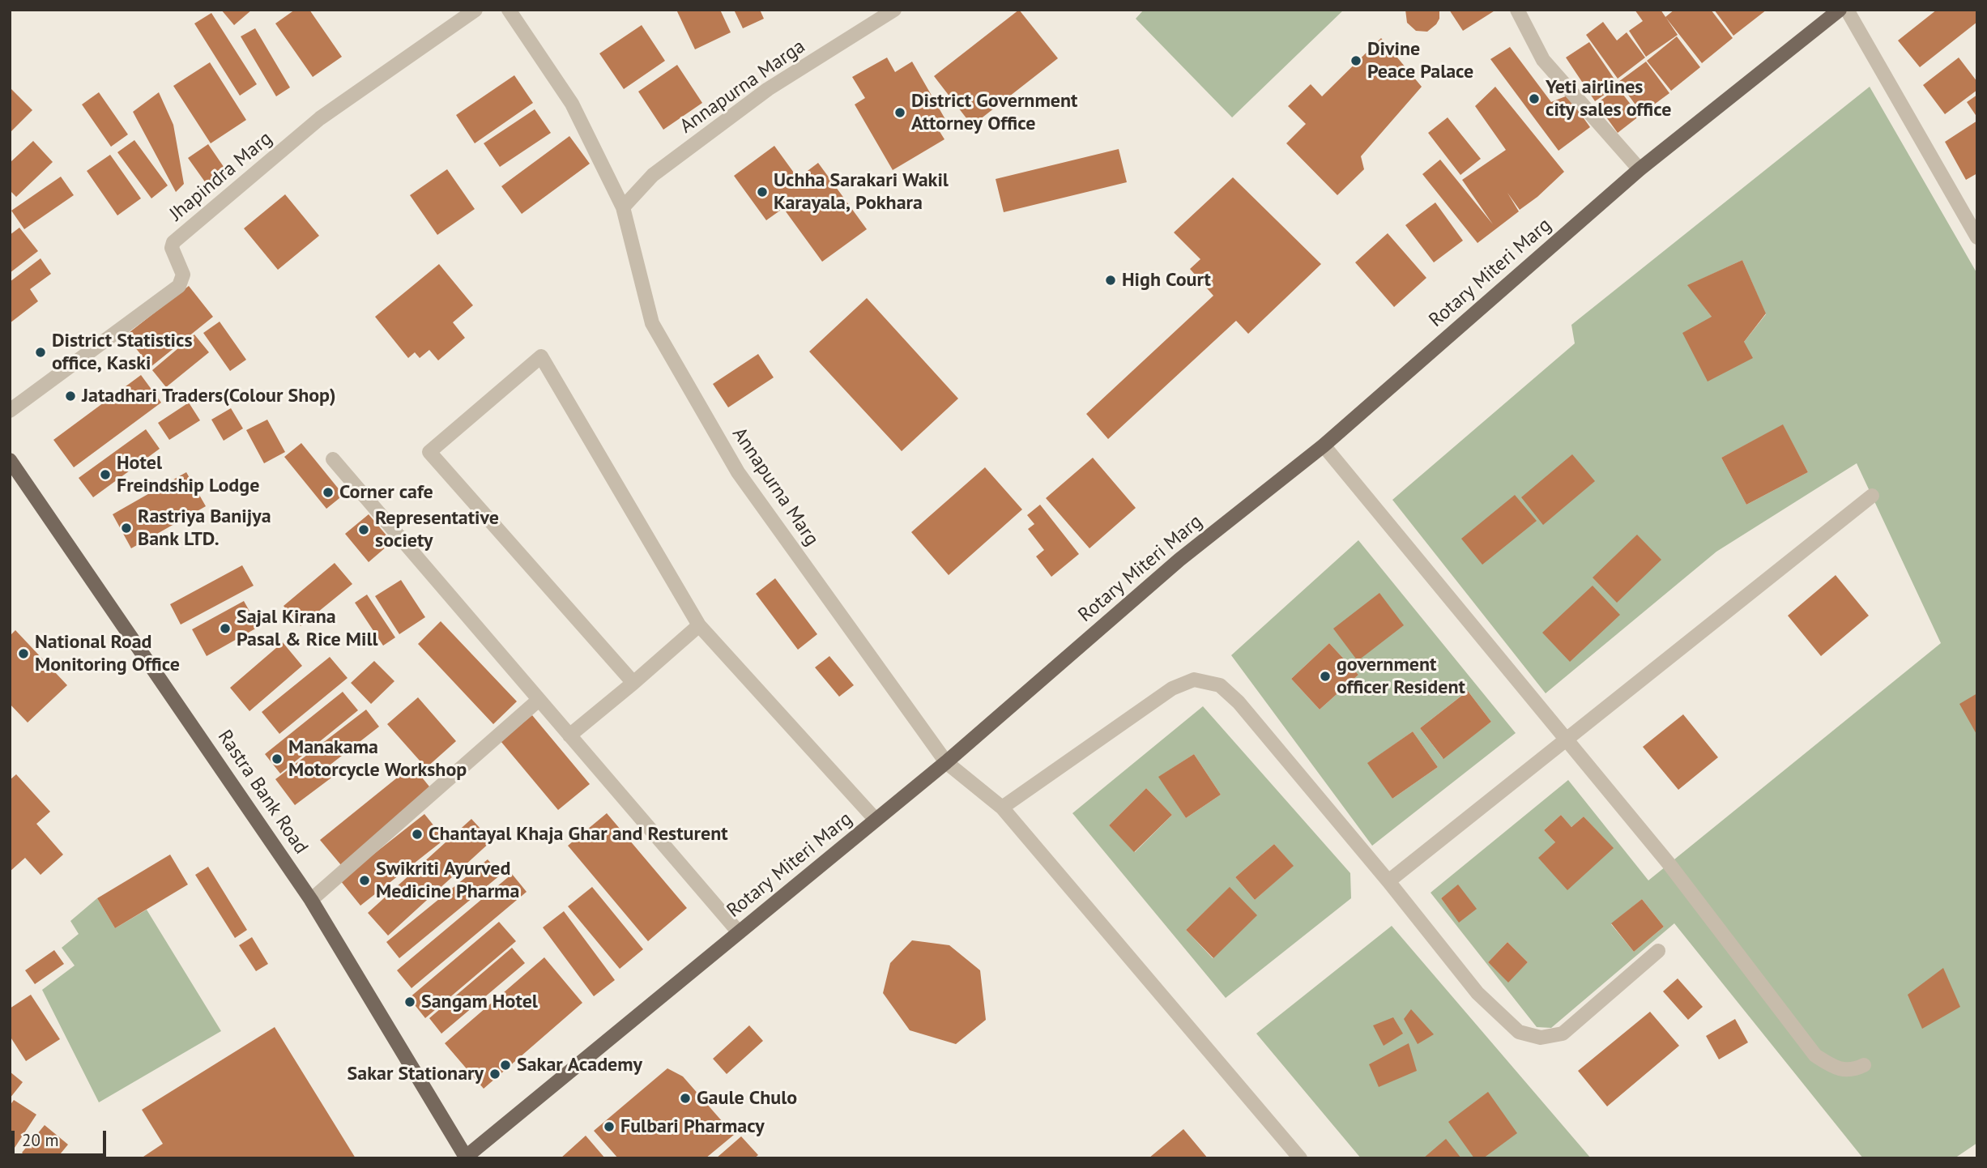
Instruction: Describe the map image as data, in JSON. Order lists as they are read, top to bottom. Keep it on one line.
{"streets":{"main road":["Rotary Miteri Marg","Rastra Bank Road"],"street":["Annapurna Marga","Jhapindra Marg","Annapurna Marg"]},"crossings":[["Annapurna Marga","Annapurna Marg"],["Rotary Miteri Marg","Annapurna Marg"],["Rotary Miteri Marg","Rastra Bank Road"]],"places":["Divine Peace Palace","Yeti airlines city sales office","District Government Attorney Office","Uchha Sarakari Wakil Karayala, Pokhara","High Court","District Statistics office, Kaski","Jatadhari Traders(Colour Shop)","Hotel Freindship Lodge","Corner cafe","Rastriya Banijya Bank LTD.","Representative society","Sajal Kirana Pasal & Rice Mill","National Road Monitoring Office","government officer Resident","Manakama Motorcycle Workshop","Chantayal Khaja Ghar and Resturent","Swikriti Ayurved Medicine Pharma","Sangam Hotel","Sakar Academy","Sakar Stationary","Gaule Chulo","Fulbari Pharmacy"],"scale_bar":"20 m"}
